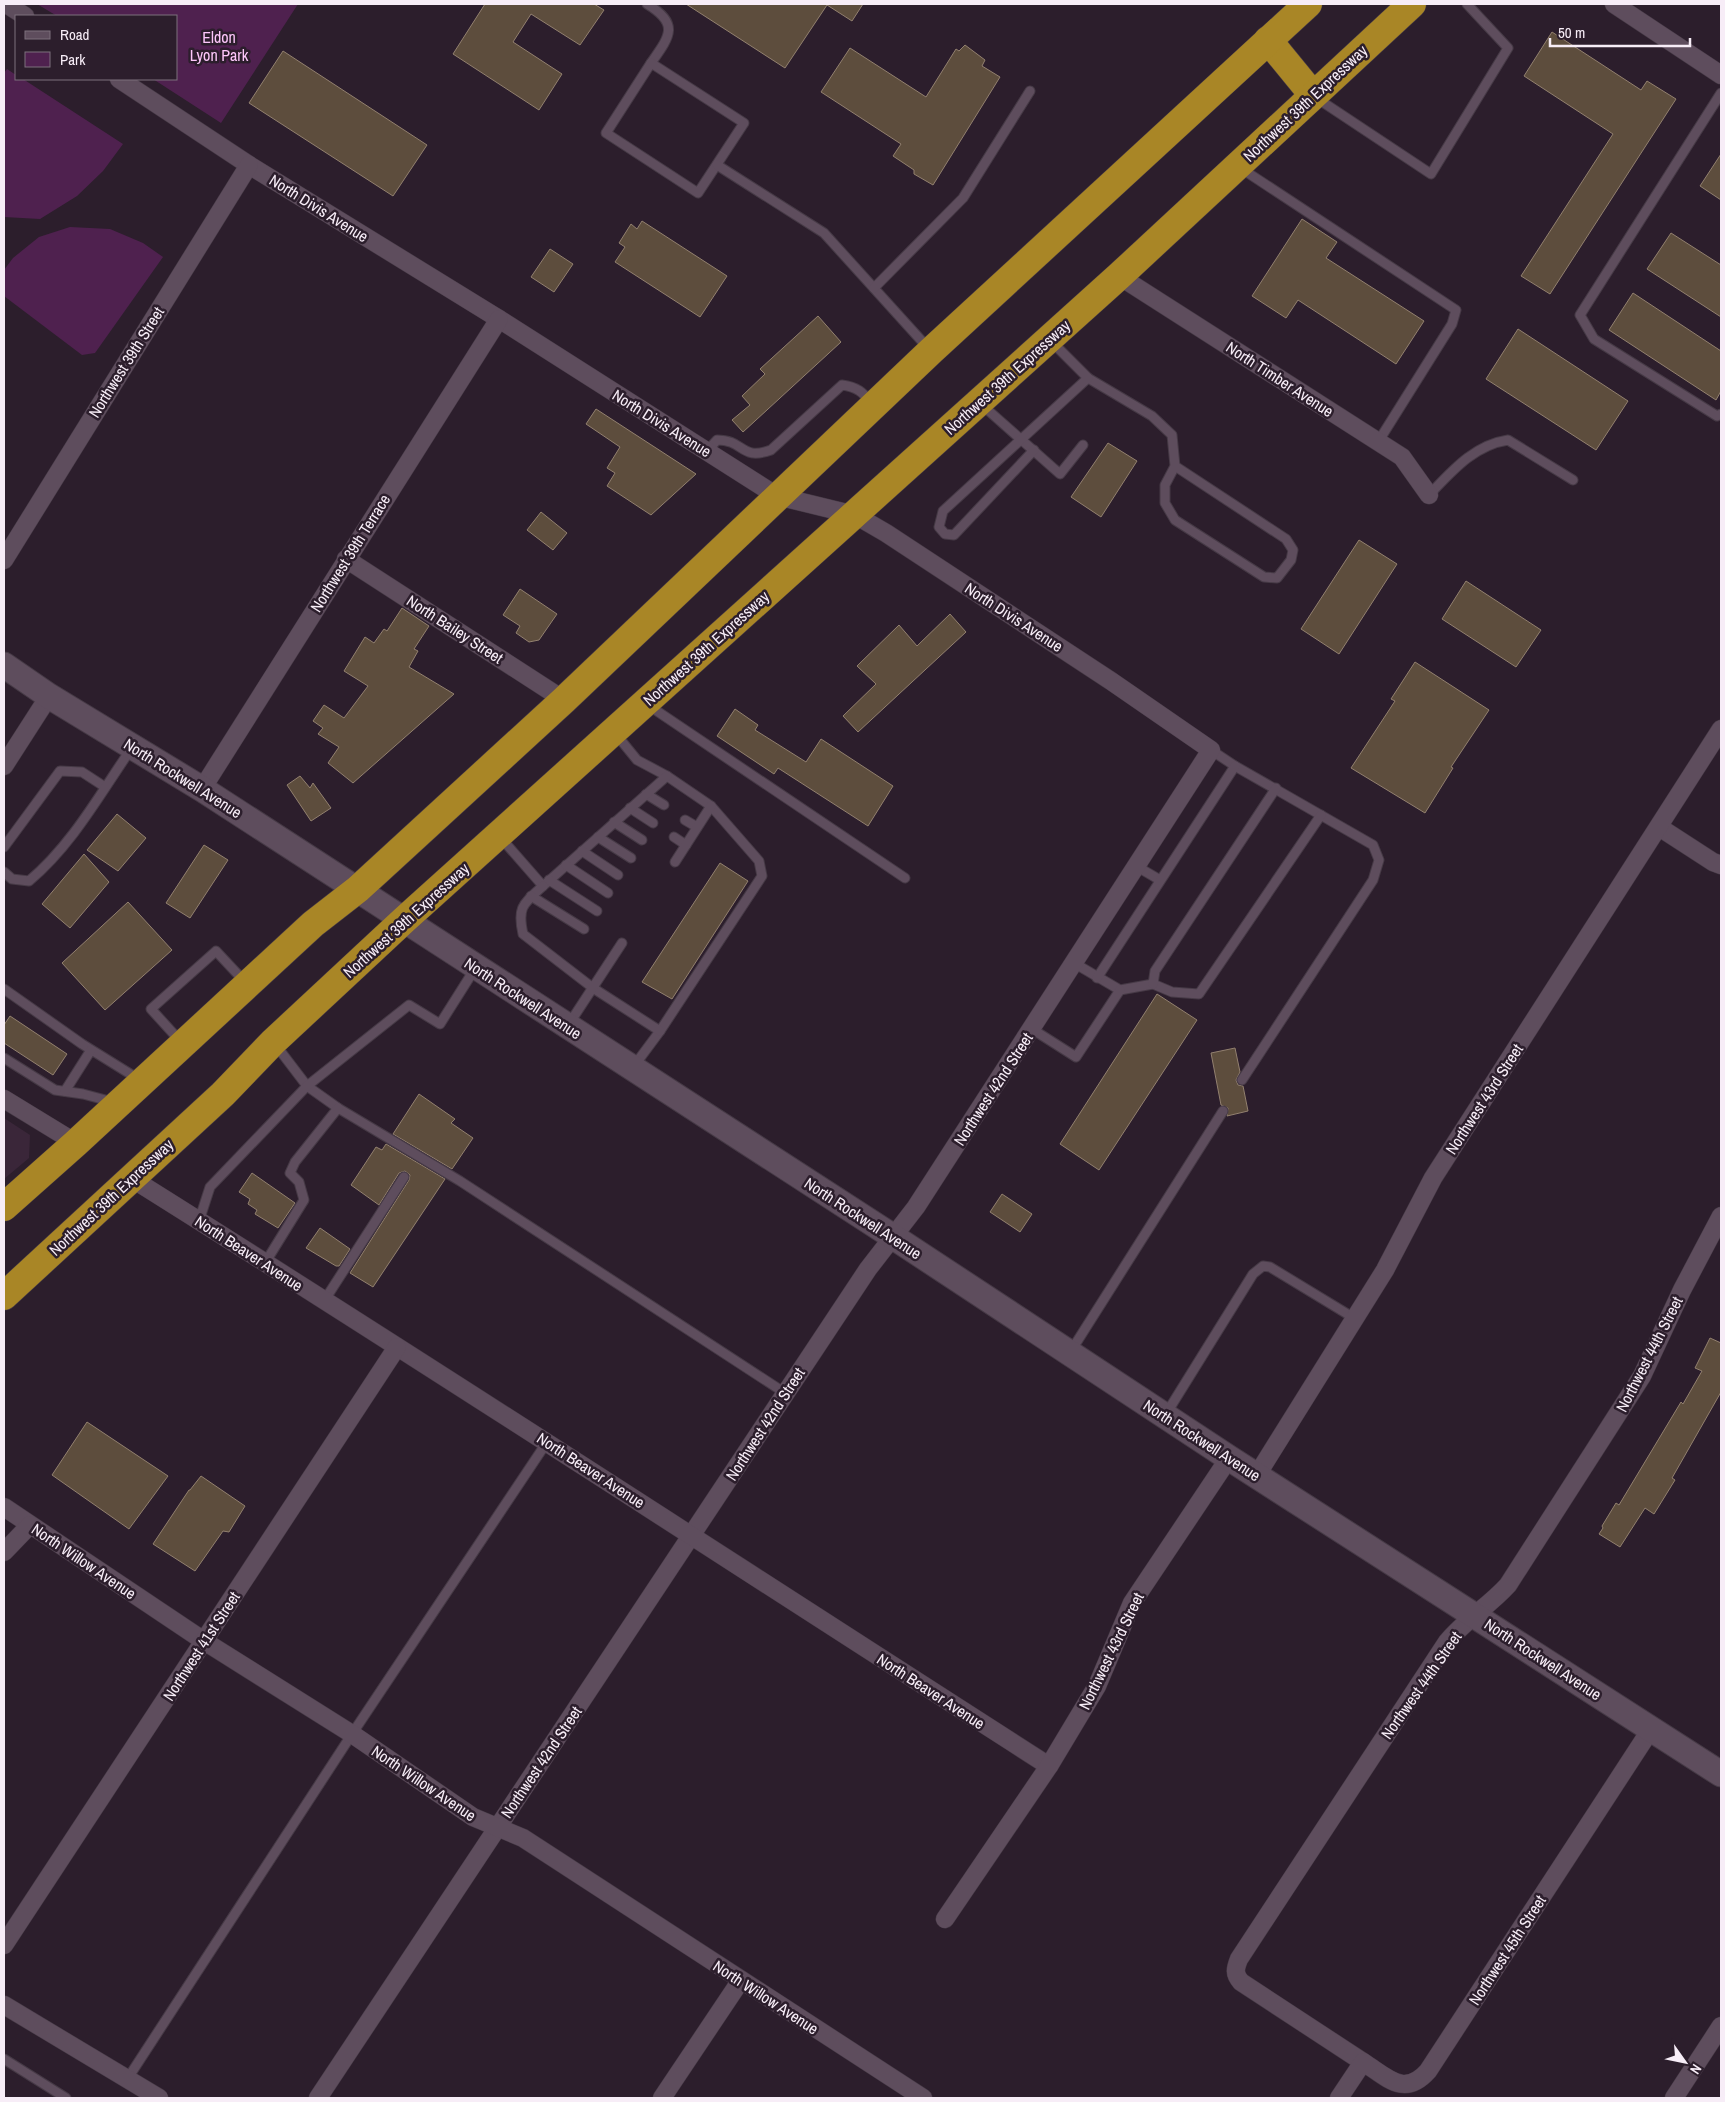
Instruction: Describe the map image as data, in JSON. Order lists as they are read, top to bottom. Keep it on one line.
{"streets":{"highway":["Northwest 39th Expressway"],"main road":["North Rockwell Avenue"],"street":["North Divis Avenue","Northwest 39th Street","North Timber Avenue","Northwest 39th Terrace","North Bailey Street","Northwest 42nd Street","Northwest 43rd Street","North Beaver Avenue","Northwest 44th Street","North Willow Avenue","Northwest 41st Street","Northwest 45th Street"]},"crossings":[["Northwest 39th Expressway","North Divis Avenue"],["Northwest 39th Expressway","North Timber Avenue"],["Northwest 39th Expressway","North Rockwell Avenue"],["Northwest 39th Expressway","North Beaver Avenue"],["North Divis Avenue","Northwest 39th Street"],["North Divis Avenue","Northwest 39th Terrace"],["North Divis Avenue","Northwest 42nd Street"],["Northwest 39th Terrace","North Bailey Street"],["Northwest 39th Terrace","North Rockwell Avenue"],["North Rockwell Avenue","Northwest 42nd Street"],["North Rockwell Avenue","Northwest 43rd Street"],["North Rockwell Avenue","Northwest 44th Street"],["North Rockwell Avenue","Northwest 45th Street"],["Northwest 42nd Street","North Beaver Avenue"],["Northwest 42nd Street","North Willow Avenue"],["Northwest 43rd Street","North Beaver Avenue"],["North Beaver Avenue","Northwest 41st Street"],["Northwest 44th Street","Northwest 45th Street"],["North Willow Avenue","Northwest 41st Street"]],"parks":["Eldon Lyon Park"],"legend":["Road","Park"],"scale_bar":"50 m","north":"bottom right"}
